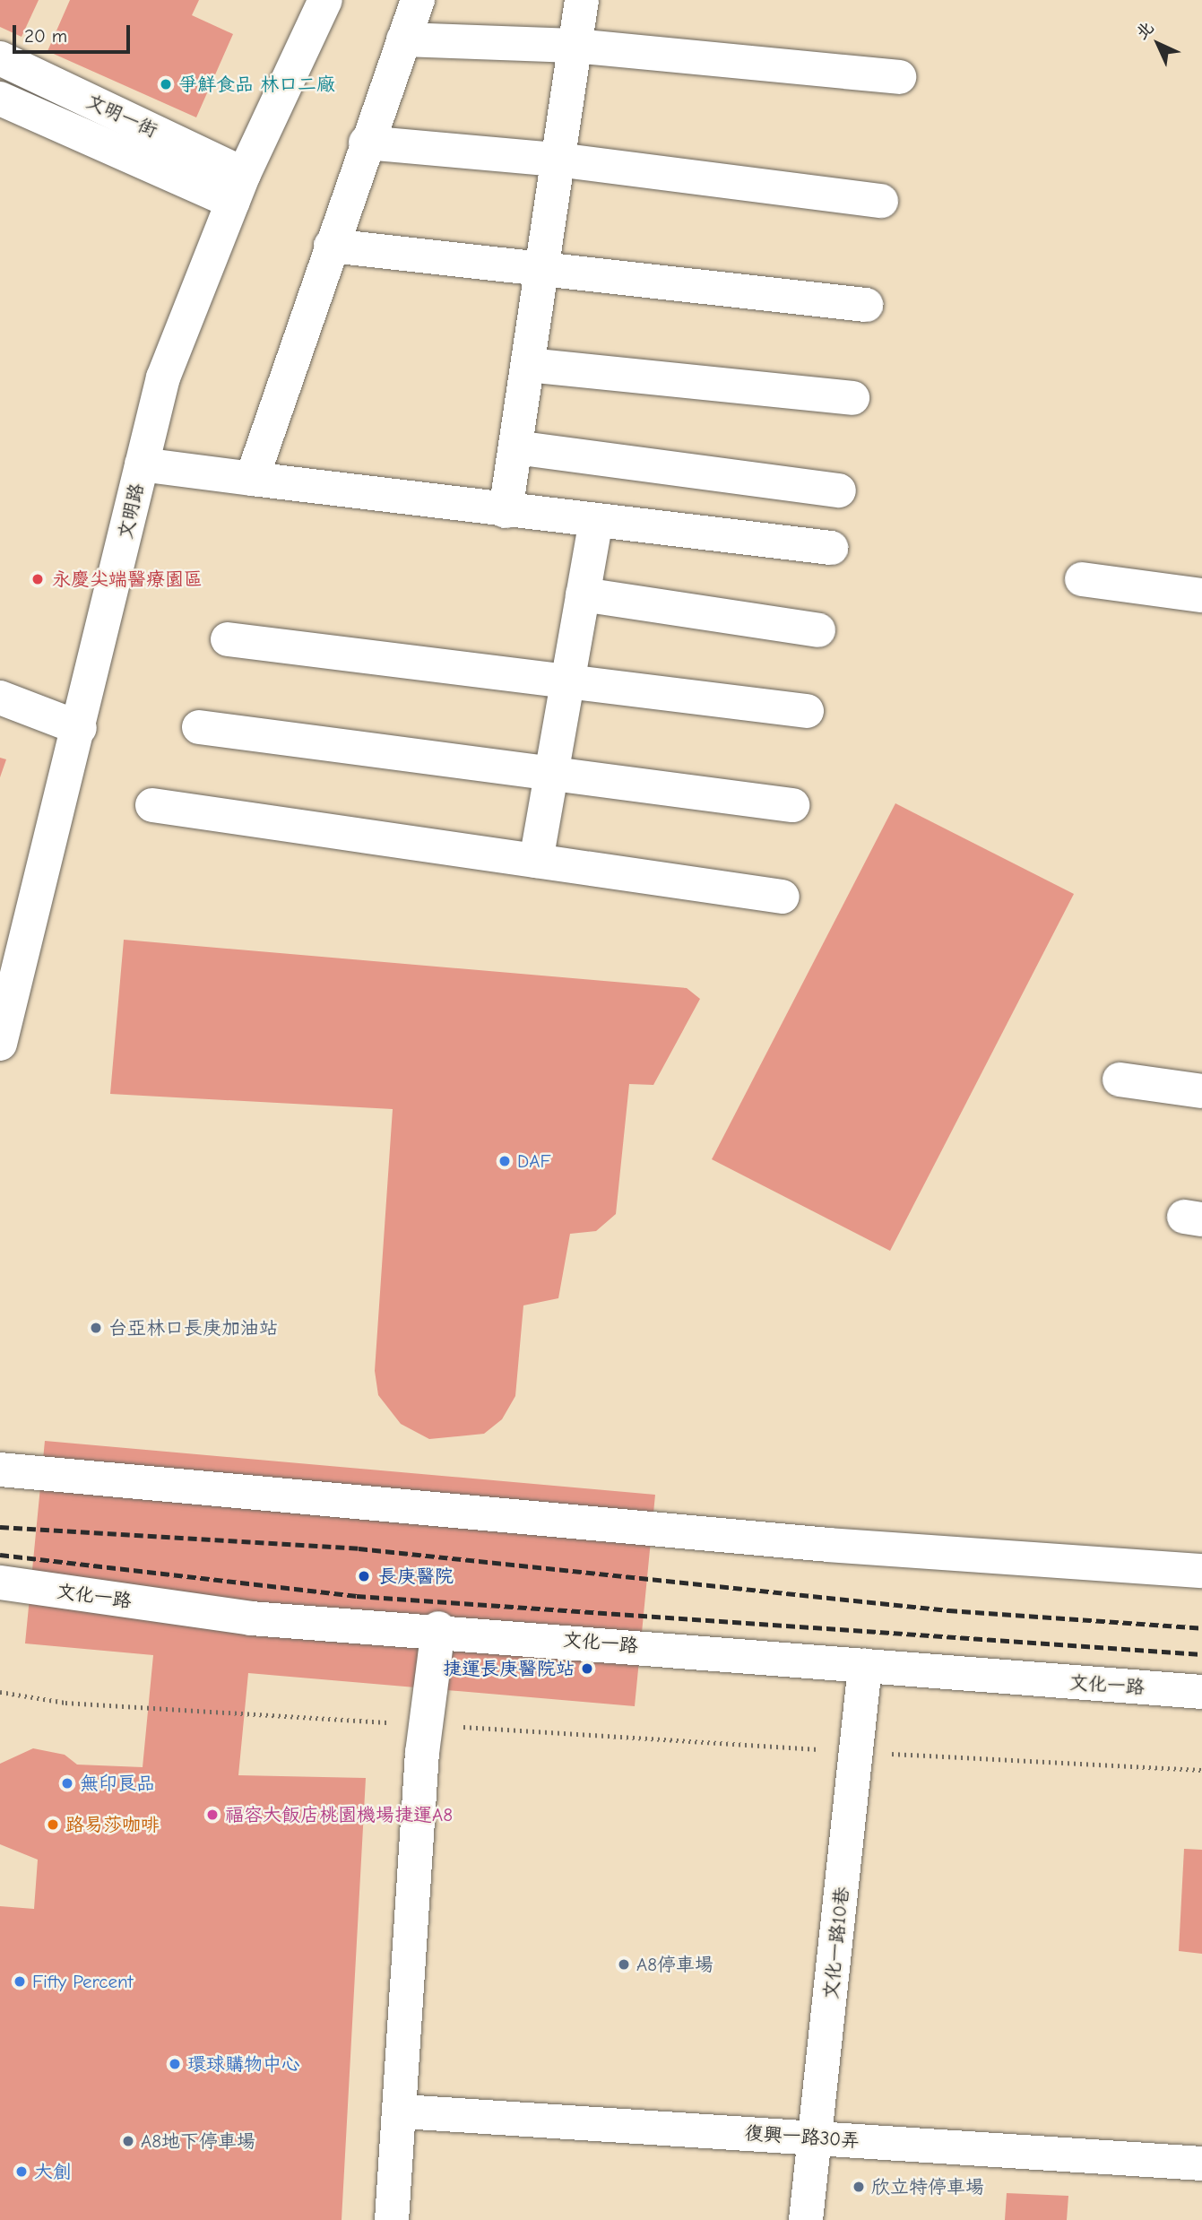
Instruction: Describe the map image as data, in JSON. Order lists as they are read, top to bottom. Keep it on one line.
{"streets":{"street":["文明一街","文明路","文化一路","文化一路10巷","復興一路30弄"]},"crossings":[["文明一街","文明路"],["文化一路","文化一路10巷"],["文化一路10巷","復興一路30弄"]],"places":["爭鮮食品 林口二廠","永慶尖端醫療園區","DAF","台亞林口長庚加油站","長庚醫院","捷運長庚醫院站","無印良品","福容大飯店桃園機場捷運A8","路易莎咖啡","A8停車場","Fifty Percent","環球購物中心","A8地下停車場","大創","欣立特停車場"],"scale_bar":"20 m","north":"top left"}
